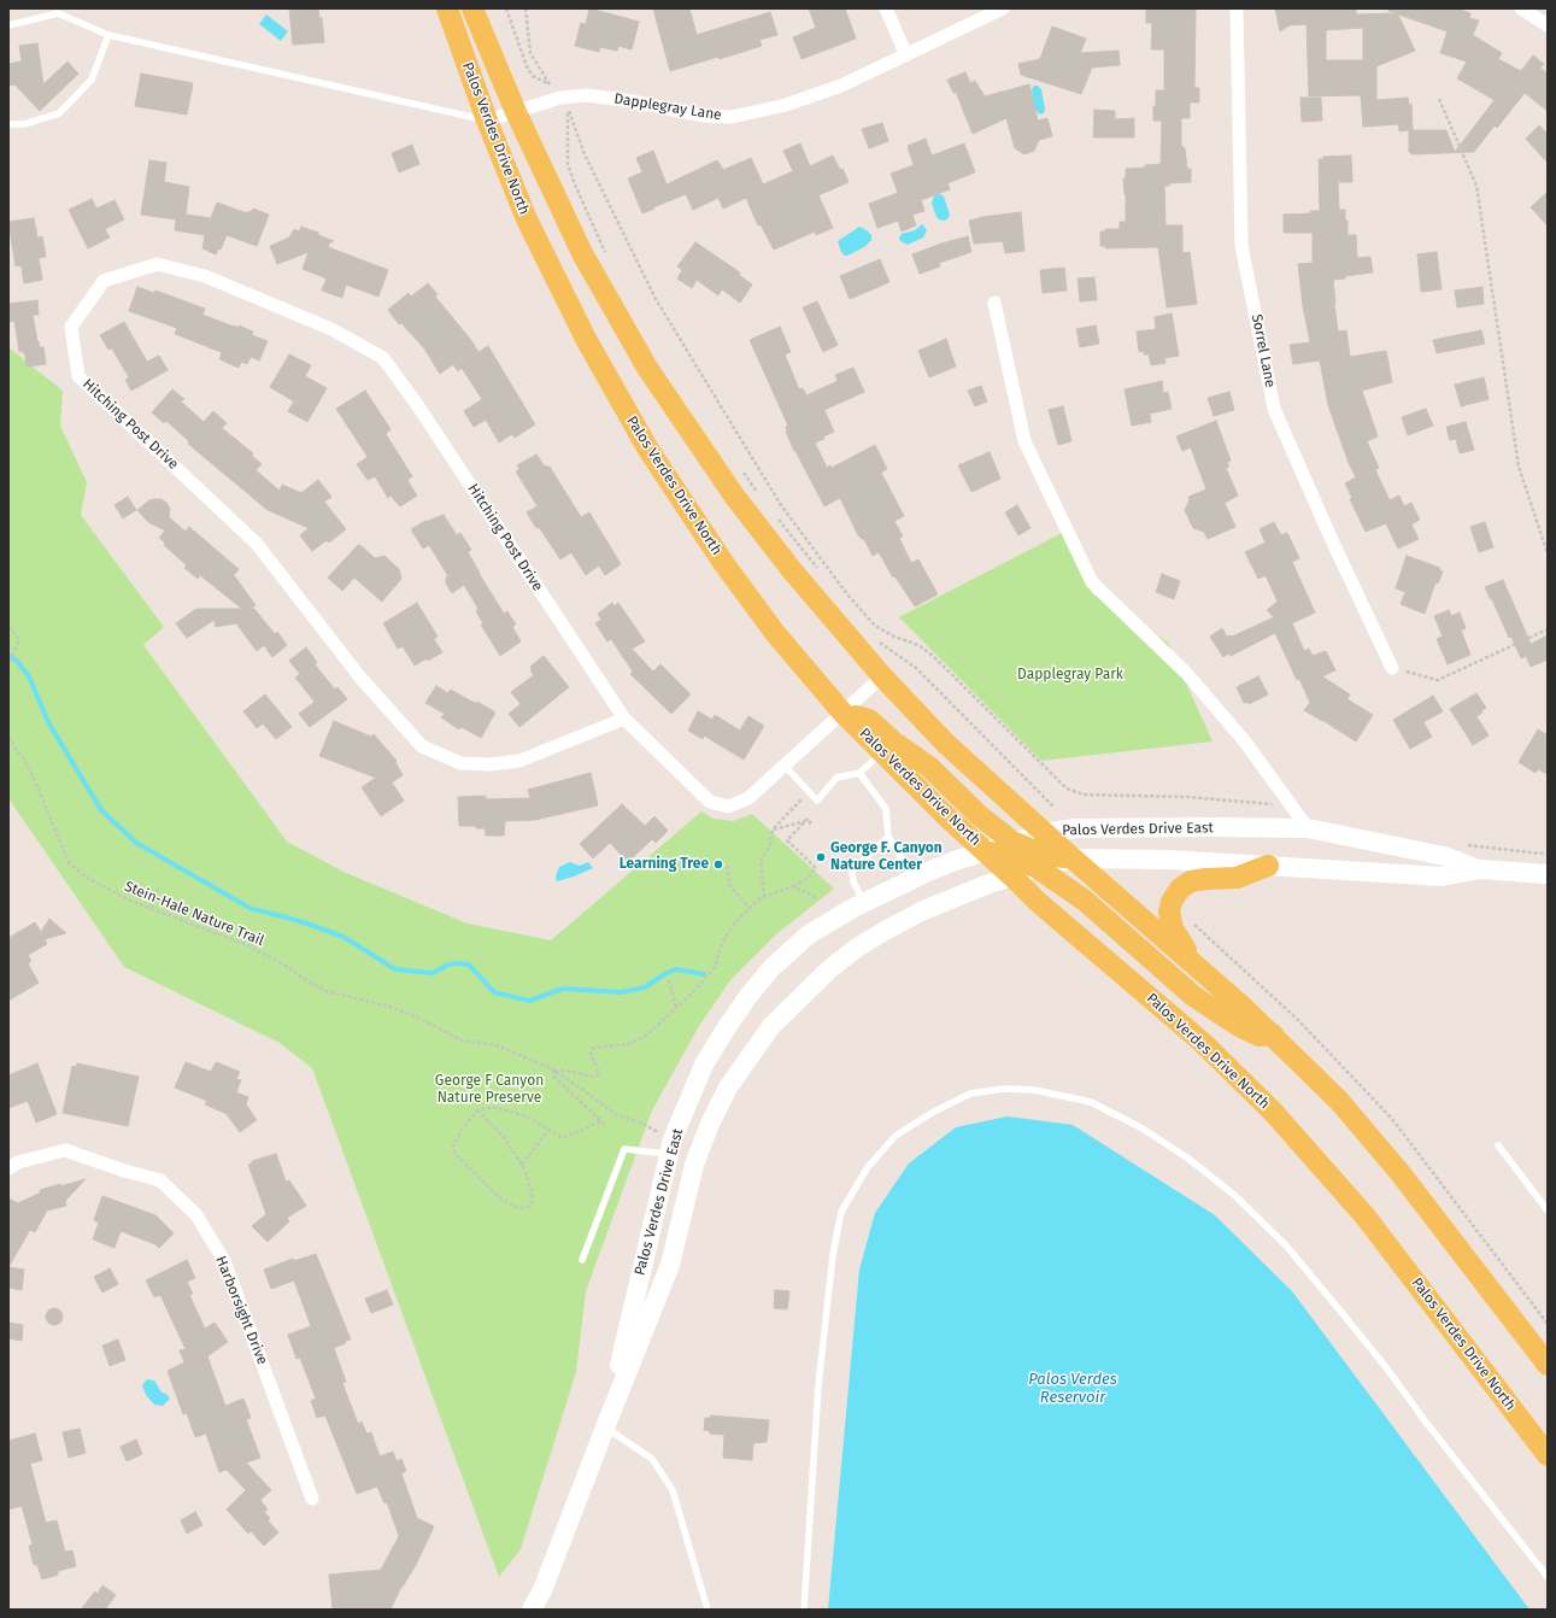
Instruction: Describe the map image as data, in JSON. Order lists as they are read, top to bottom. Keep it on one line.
{"streets":{"main road":["Palos Verdes Drive North","Palos Verdes Drive East"],"street":["Dapplegray Lane","Sorrel Lane","Hitching Post Drive","Harborsight Drive"],"path":["Stein-Hale Nature Trail"]},"crossings":[["Dapplegray Lane","Palos Verdes Drive North"],["Palos Verdes Drive North","Hitching Post Drive"],["Palos Verdes Drive North","Palos Verdes Drive East"]],"water":["Palos Verdes Reservoir"],"parks":["Dapplegray Park","George F Canyon Nature Preserve"],"places":["George F. Canyon Nature Center","Learning Tree"]}
